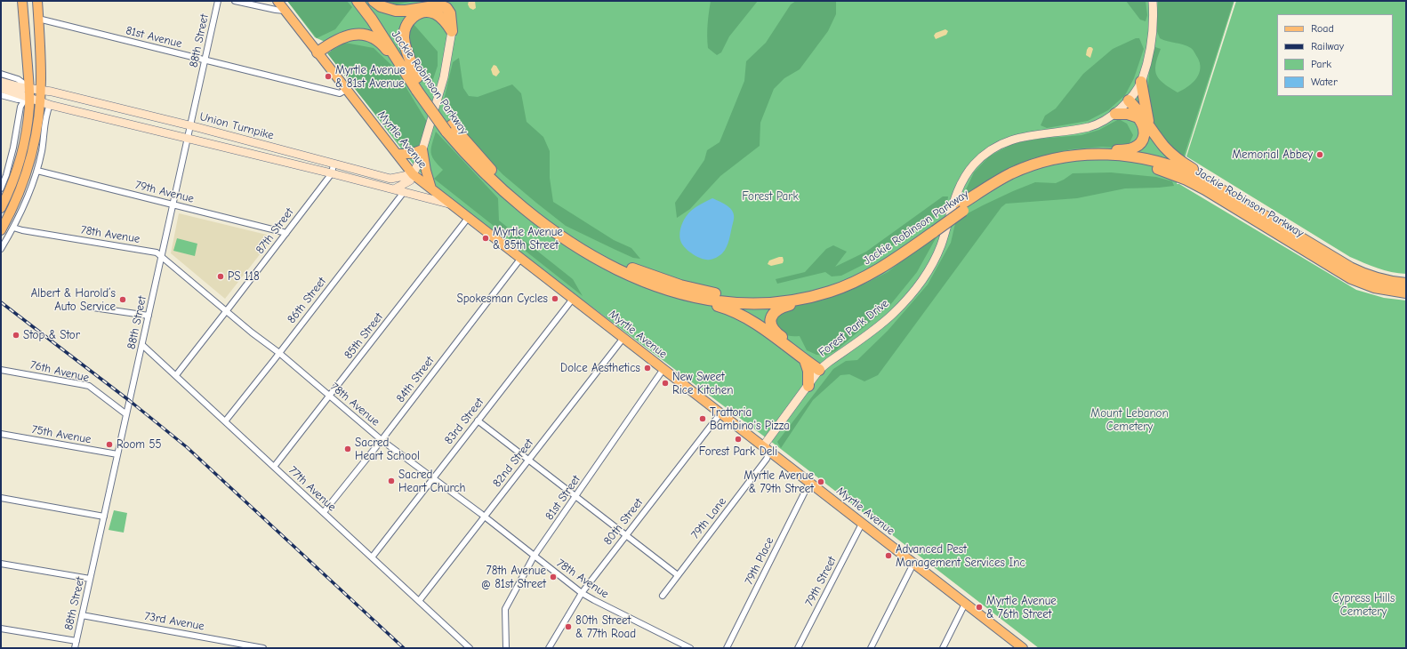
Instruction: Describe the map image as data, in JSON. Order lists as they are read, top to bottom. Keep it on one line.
{"streets":{"highway":["Jackie Robinson Parkway"],"main road":["Union Turnpike","Myrtle Avenue","Forest Park Drive"],"street":["81st Avenue","88th Street","79th Avenue","87th Street","78th Avenue","86th Street","85th Street","76th Avenue","84th Street","83rd Street","75th Avenue","82nd Street","77th Avenue","81st Street","79th Lane","80th Street","79th Place","79th Street","73rd Avenue"]},"crossings":[["81st Avenue","88th Street"],["81st Avenue","Myrtle Avenue"],["88th Street","Union Turnpike"],["88th Street","79th Avenue"],["88th Street","78th Avenue"],["88th Street","76th Avenue"],["88th Street","75th Avenue"],["88th Street","77th Avenue"],["88th Street","73rd Avenue"],["Union Turnpike","Myrtle Avenue"],["Union Turnpike","87th Street"],["Union Turnpike","86th Street"],["Myrtle Avenue","Forest Park Drive"],["Myrtle Avenue","85th Street"],["Myrtle Avenue","84th Street"],["Myrtle Avenue","83rd Street"],["Myrtle Avenue","82nd Street"],["Myrtle Avenue","81st Street"],["Myrtle Avenue","79th Lane"],["Myrtle Avenue","80th Street"],["Myrtle Avenue","79th Place"],["Myrtle Avenue","79th Street"],["79th Avenue","87th Street"],["87th Street","78th Avenue"],["87th Street","77th Avenue"],["78th Avenue","86th Street"],["78th Avenue","85th Street"],["78th Avenue","84th Street"],["78th Avenue","83rd Street"],["78th Avenue","82nd Street"],["78th Avenue","81st Street"],["78th Avenue","80th Street"],["86th Street","77th Avenue"],["Forest Park Drive","79th Lane"],["85th Street","77th Avenue"],["84th Street","77th Avenue"],["83rd Street","77th Avenue"],["82nd Street","77th Avenue"]],"parks":["Forest Park","Mount Lebanon Cemetery","Cypress Hills Cemetery"],"places":["Myrtle Avenue & 81st Avenue","Memorial Abbey","Myrtle Avenue & 85th Street","PS 118","Spokesman Cycles","Albert & Harold’s Auto Service","Stop & Stor","Dolce Aesthetics","New Sweet Rice Kitchen","Trattoria Bambino's Pizza","Forest Park Deli","Room 55","Sacred Heart School","Sacred Heart Church","Myrtle Avenue & 79th Street","Advanced Pest Management Services Inc","78th Avenue @ 81st Street","Myrtle Avenue & 76th Street","80th Street & 77th Road"],"legend":["Road","Railway","Park","Water"]}
